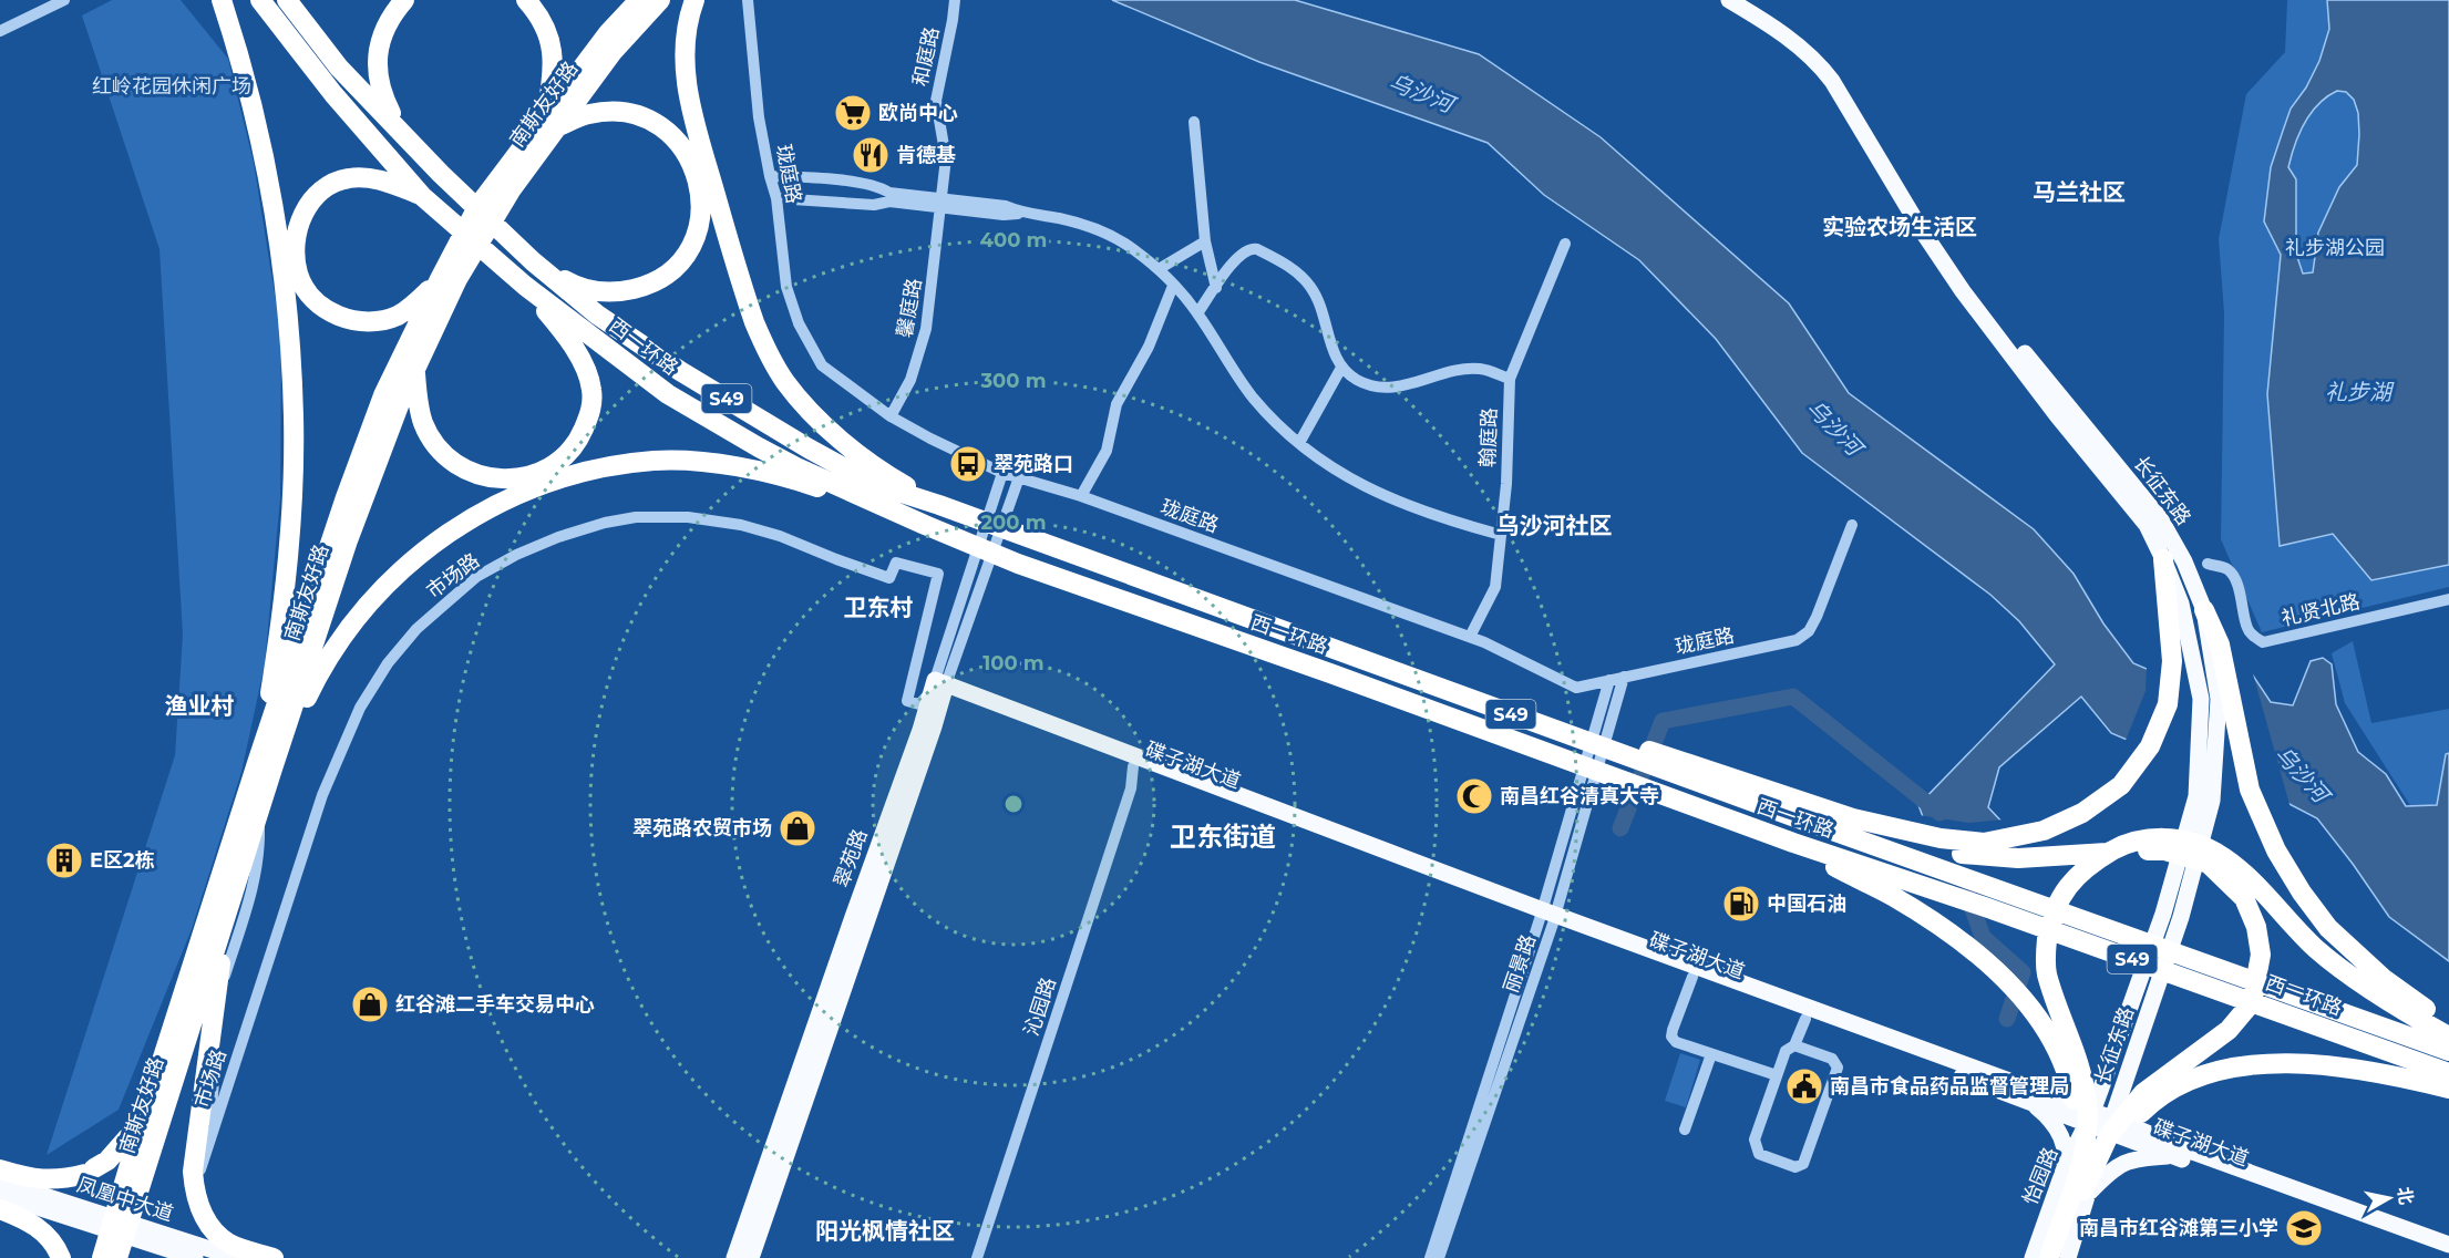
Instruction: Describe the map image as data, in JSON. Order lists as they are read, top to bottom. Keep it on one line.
{"streets":{"highway":["南斯友好路","西一环路","S49"],"main road":["长征东路","碟子湖大道","翠苑路","怡园路","凤凰中大道"],"street":["和庭路","珑庭路","馨庭路","翰庭路","市场路","礼贤北路","丽景路","沁园路"]},"crossings":[["和庭路","馨庭路"],["珑庭路","馨庭路"],["珑庭路","翰庭路"],["珑庭路","翠苑路"],["珑庭路","丽景路"],["长征东路","碟子湖大道"],["长征东路","怡园路"],["市场路","碟子湖大道"],["市场路","翠苑路"],["碟子湖大道","翠苑路"],["碟子湖大道","丽景路"],["碟子湖大道","沁园路"],["碟子湖大道","怡园路"]],"districts":["马兰社区","实验农场生活区","乌沙河社区","卫东村","渔业村","卫东街道","阳光枫情社区"],"water":["乌沙河","礼步湖"],"parks":["红岭花园休闲广场","礼步湖公园"],"places":{"supermarket":["欧尚中心"],"restaurant":["肯德基"],"bus stop":["翠苑路口"],"mosque":["南昌红谷清真大寺"],"shop":["翠苑路农贸市场","红谷滩二手车交易中心"],"building":["E区2栋"],"fuel station":["中国石油"],"public building":["南昌市食品药品监督管理局"],"school or university":["南昌市红谷滩第三小学"]},"north":"right","rings":["400 m","300 m","200 m","100 m"]}
